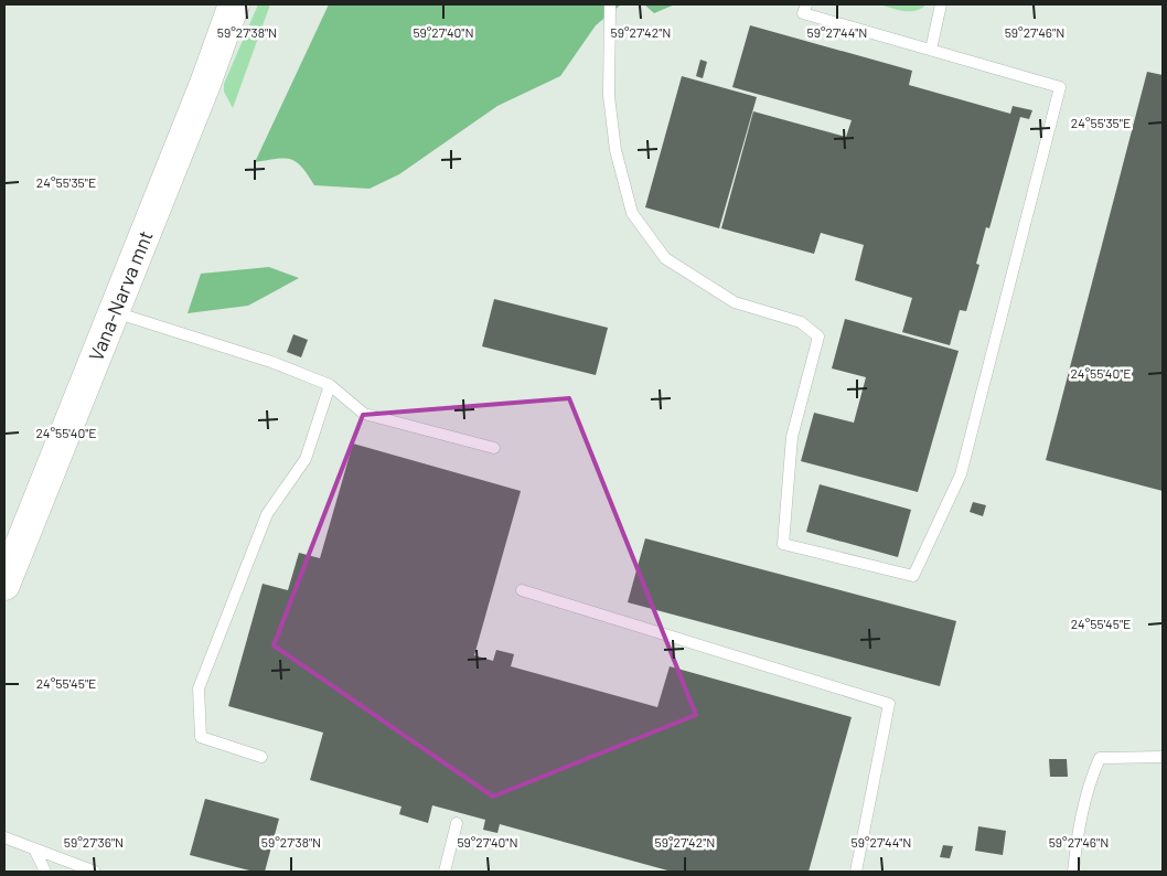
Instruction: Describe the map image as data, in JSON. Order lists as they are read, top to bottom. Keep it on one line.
{"streets":{"main road":["Vana-Narva mnt"]},"coordinates":["59°27'38\"N","59°27'40\"N","59°27'42\"N","59°27'44\"N","59°27'46\"N","24°55'35\"E","24°55'40\"E","24°55'45\"E","59°27'36\"N"]}
